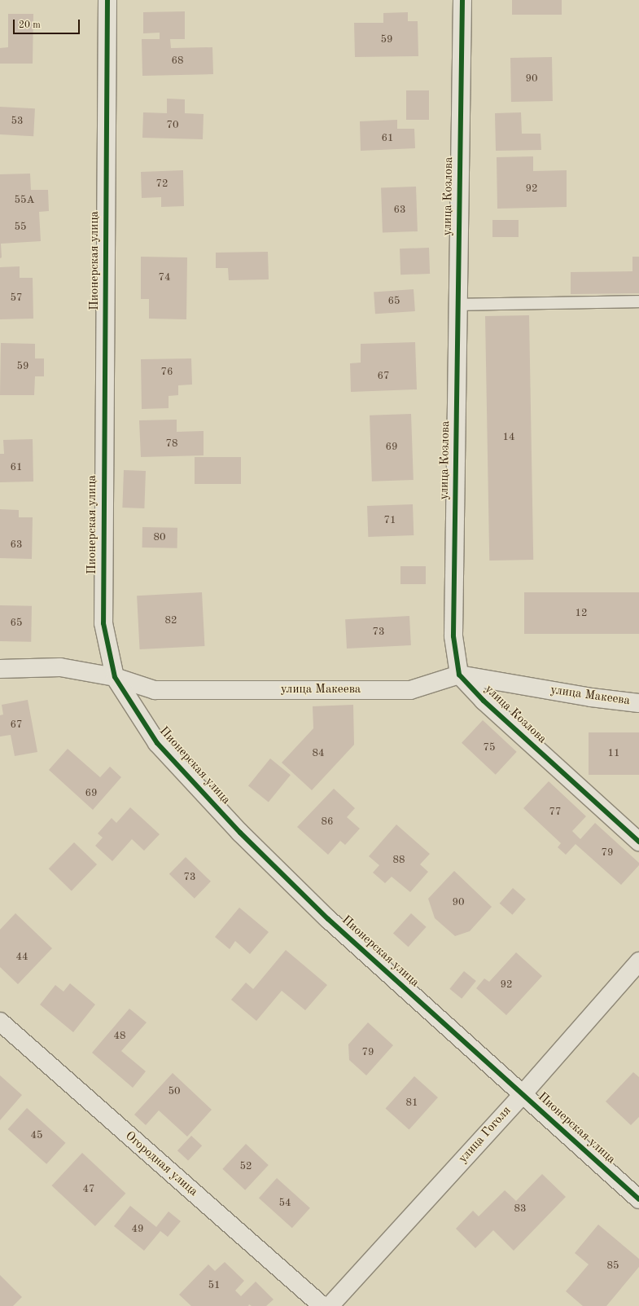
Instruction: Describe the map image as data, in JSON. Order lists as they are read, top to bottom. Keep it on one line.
{"streets":{"street":["улица Козлова","Пионерская улица","улица Макеева","улица Гоголя","Огородная улица"]},"crossings":[["улица Козлова","улица Макеева"],["Пионерская улица","улица Макеева"],["Пионерская улица","улица Гоголя"]],"house_numbers":["59","68","90","53","70","61","72","92","55А","63","55","74","57","65","59","76","67","14","78","69","61","71","80","63","12","82","65","73","67","75","84","11","69","77","86","79","88","73","90","44","92","48","79","50","81","45","52","47","54","83","49","85","51"],"scale_bar":"20 m"}
